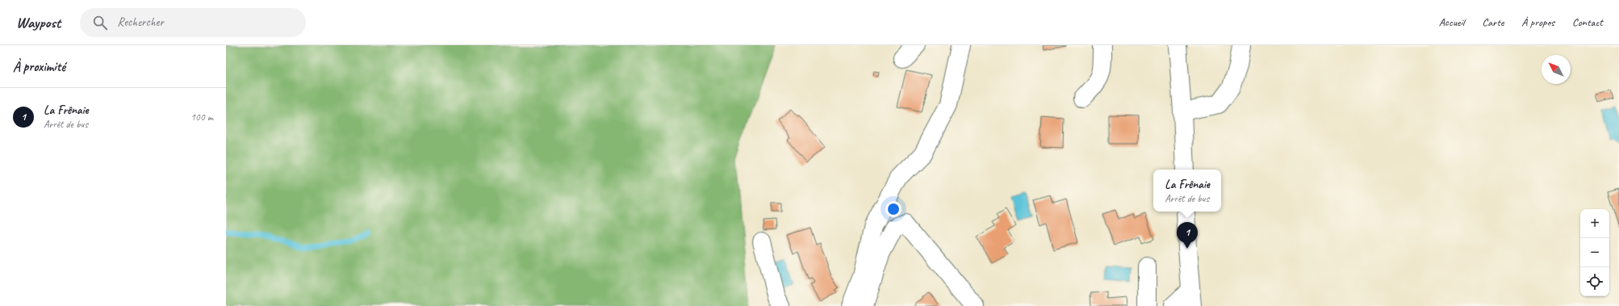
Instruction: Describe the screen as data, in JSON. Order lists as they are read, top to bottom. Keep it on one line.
{"north":"top left","page":{"header":"Waypost","search":"Rechercher","nav":["Accueil","Carte","À propos","Contact"],"heading":"À proximité","list":[{"mark":"1","name":"La Frênaie","note":"Arrêt de bus","value":"100 m"}],"popup":["La Frênaie","Arrêt de bus"],"map_buttons":["+","−"],"pins":"1"}}
